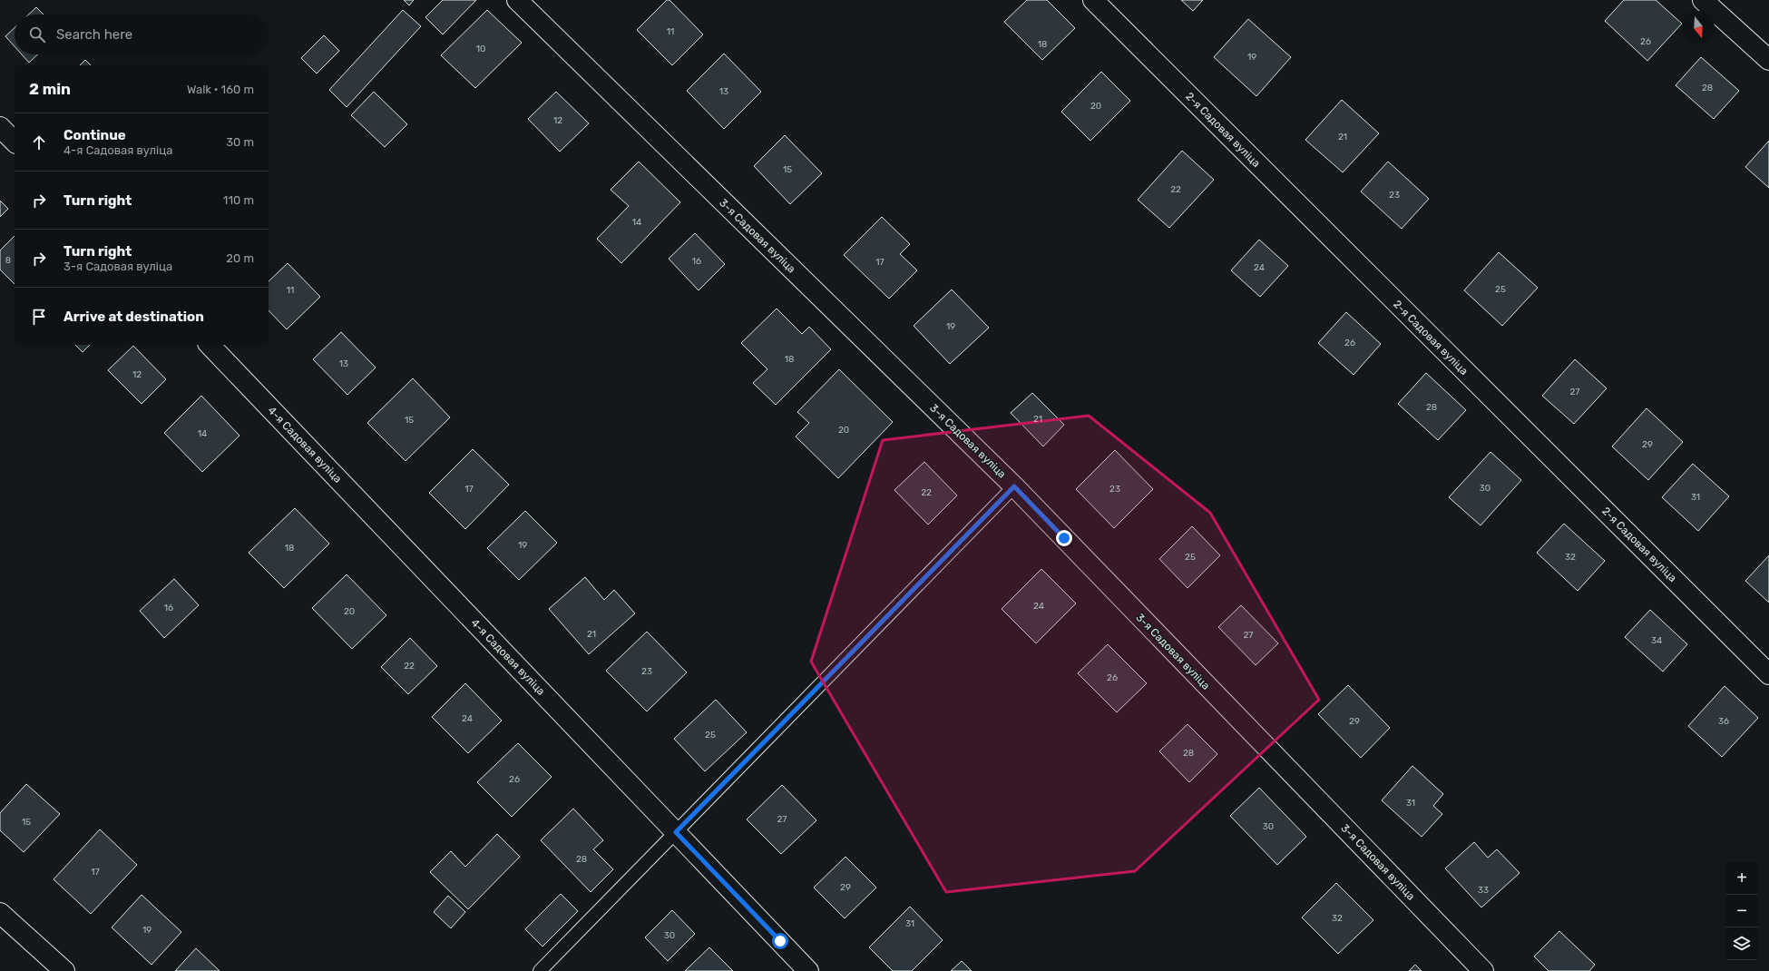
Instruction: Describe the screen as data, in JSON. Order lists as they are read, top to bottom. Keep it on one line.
{"streets":{"street":["2-я Садовая вуліца","3-я Садовая вуліца","4-я Садовая вуліца"]},"house_numbers":["11","26","18","10","19","28","13","20","12","21","15","22","23","14","8","16","17","24","25","11","19","26","18","13","12","27","28","21","15","20","14","29","30","17","23","22","31","19","18","25","32","24","16","20","21","27","34","22","23","26","24","29","36","25","28","26","31","27","15","30","28","17","29","33","32","31","19","30"],"north":"bottom","page":{"search":"Search here","heading":["2 min","Walk · 160 m"],"list":[["Continue","4-я Садовая вуліца","30 m"],["Turn right","110 m"],["Turn right","3-я Садовая вуліца","20 m"],"Arrive at destination"],"map_buttons":["+","−"]}}
